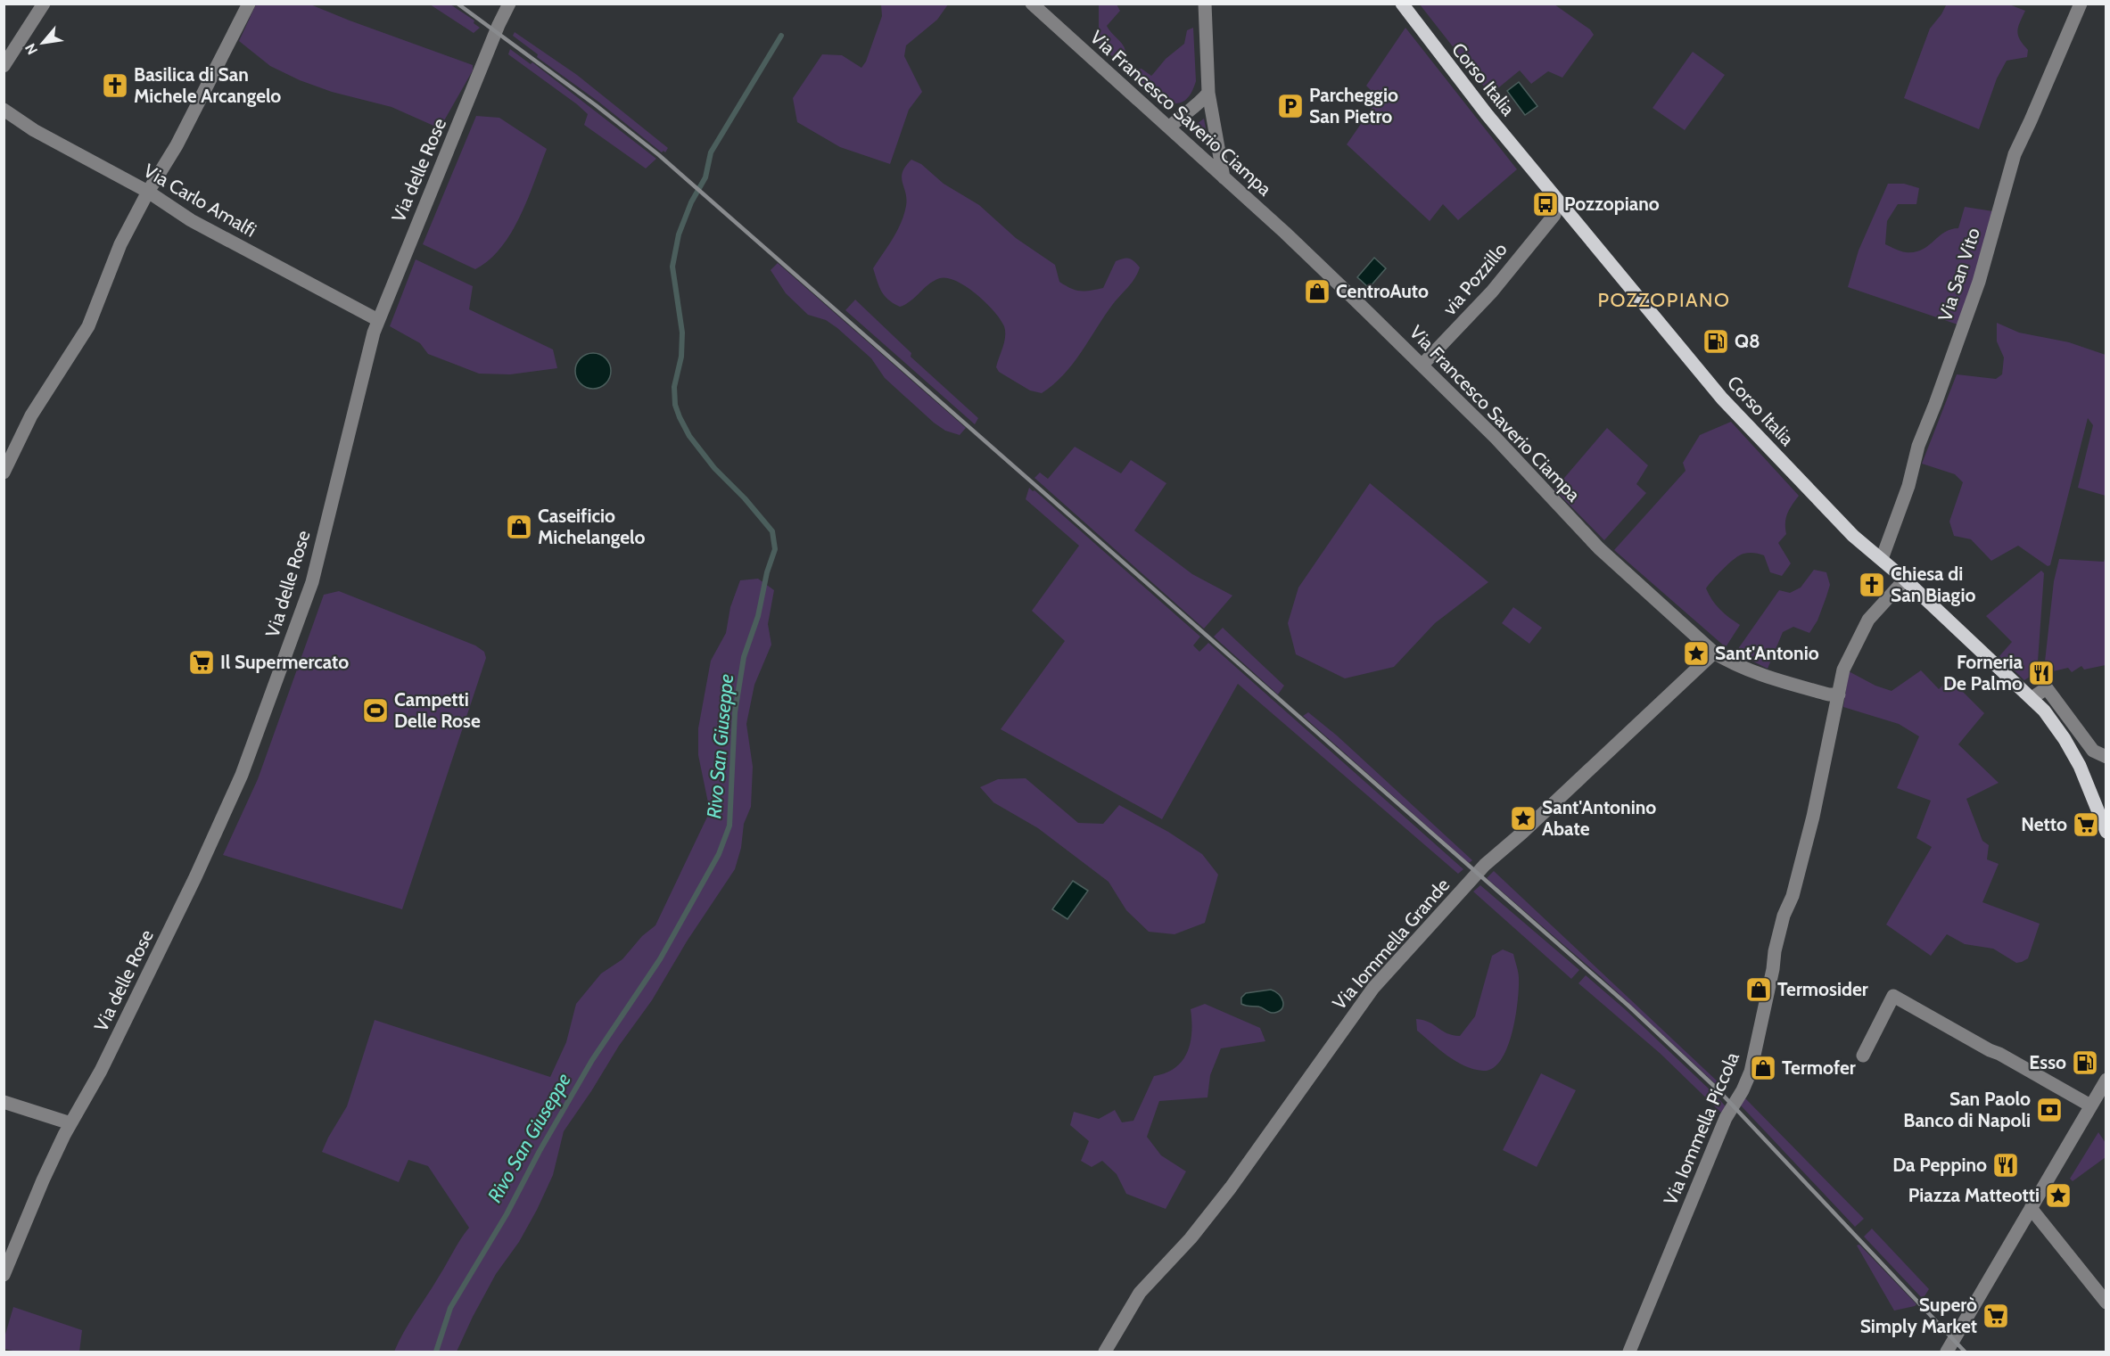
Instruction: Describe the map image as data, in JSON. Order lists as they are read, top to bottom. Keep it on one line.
{"streets":{"main road":["Corso Italia"],"street":["Via Francesco Saverio Ciampa","Via delle Rose","Via Carlo Amalfi","Via San Vito","via Pozzillo","Via Iommella Grande","Via Iommella Piccola"]},"crossings":[["Corso Italia","Via San Vito"],["Via Francesco Saverio Ciampa","via Pozzillo"],["Via Francesco Saverio Ciampa","Via Iommella Grande"],["Via Francesco Saverio Ciampa","Via Iommella Piccola"],["Via delle Rose","Via Carlo Amalfi"]],"districts":["POZZOPIANO"],"water":["Rivo San Giuseppe"],"places":{"church":["Basilica di San Michele Arcangelo","Chiesa di San Biagio"],"parking":["Parcheggio San Pietro"],"bus stop":["Pozzopiano"],"shop":["CentroAuto","Caseificio Michelangelo","Termosider","Termofer"],"fuel station":["Q8","Esso"],"place":["Sant'Antonio","Sant'Antonino Abate","Piazza Matteotti"],"supermarket":["Il Supermercato","Netto","Superò Simply Market"],"restaurant":["Forneria De Palmo","Da Peppino"],"sports":["Campetti Delle Rose"],"bank":["San Paolo Banco di Napoli"]},"north":"bottom left"}
